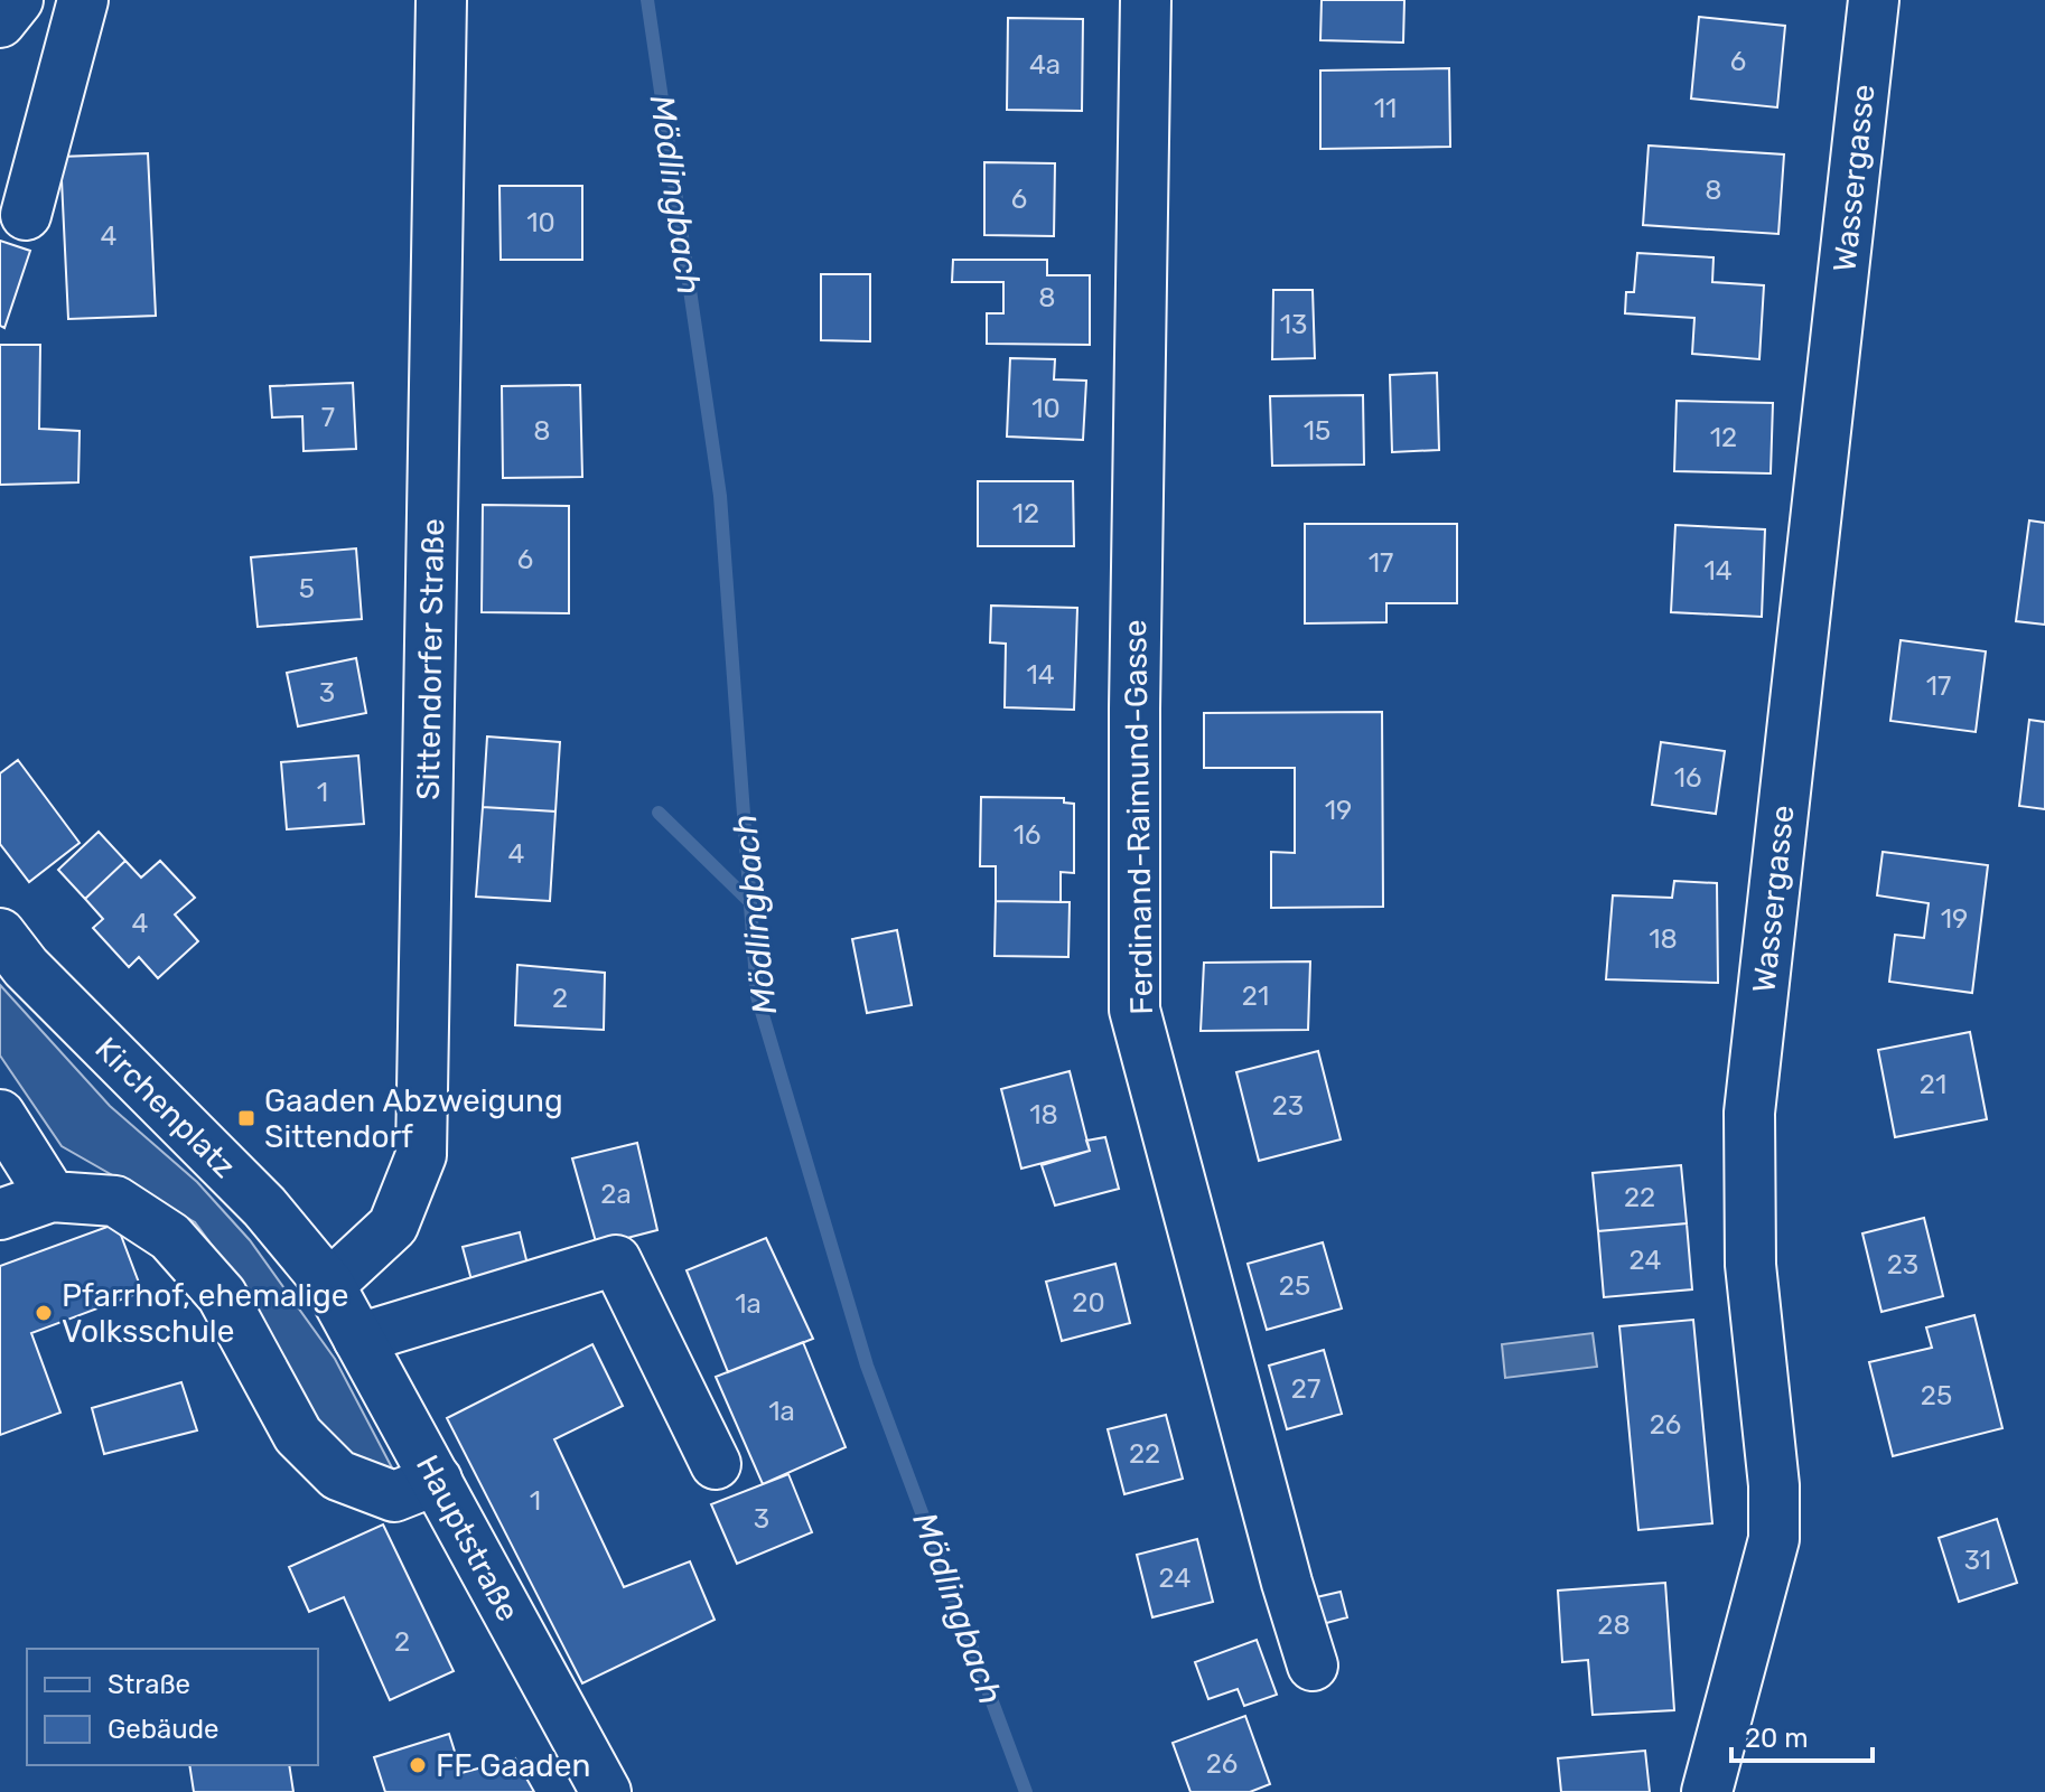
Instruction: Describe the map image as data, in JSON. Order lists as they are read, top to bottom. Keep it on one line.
{"streets":{"street":["Wassergasse","Sittendorfer Straße","Ferdinand-Raimund-Gasse","Kirchenplatz","Hauptstraße"]},"crossings":[["Sittendorfer Straße","Kirchenplatz"],["Sittendorfer Straße","Hauptstraße"],["Kirchenplatz","Hauptstraße"]],"water":["Mödlingbach"],"places":{"transit":["Gaaden Abzweigung Sittendorf"],"other":["Pfarrhof, ehemalige Volksschule","FF Gaaden"]},"house_numbers":["6","4a","11","8","6","10","4","8","13","10","7","8","15","12","12","6","17","14","5","14","17","3","16","1","19","16","4","19","4","18","21","2","21","23","18","2a","22","24","23","25","20","1a","27","25","1a","26","22","1","3","31","24","28","2","26"],"legend":["Straße","Gebäude"],"scale_bar":"20 m"}
